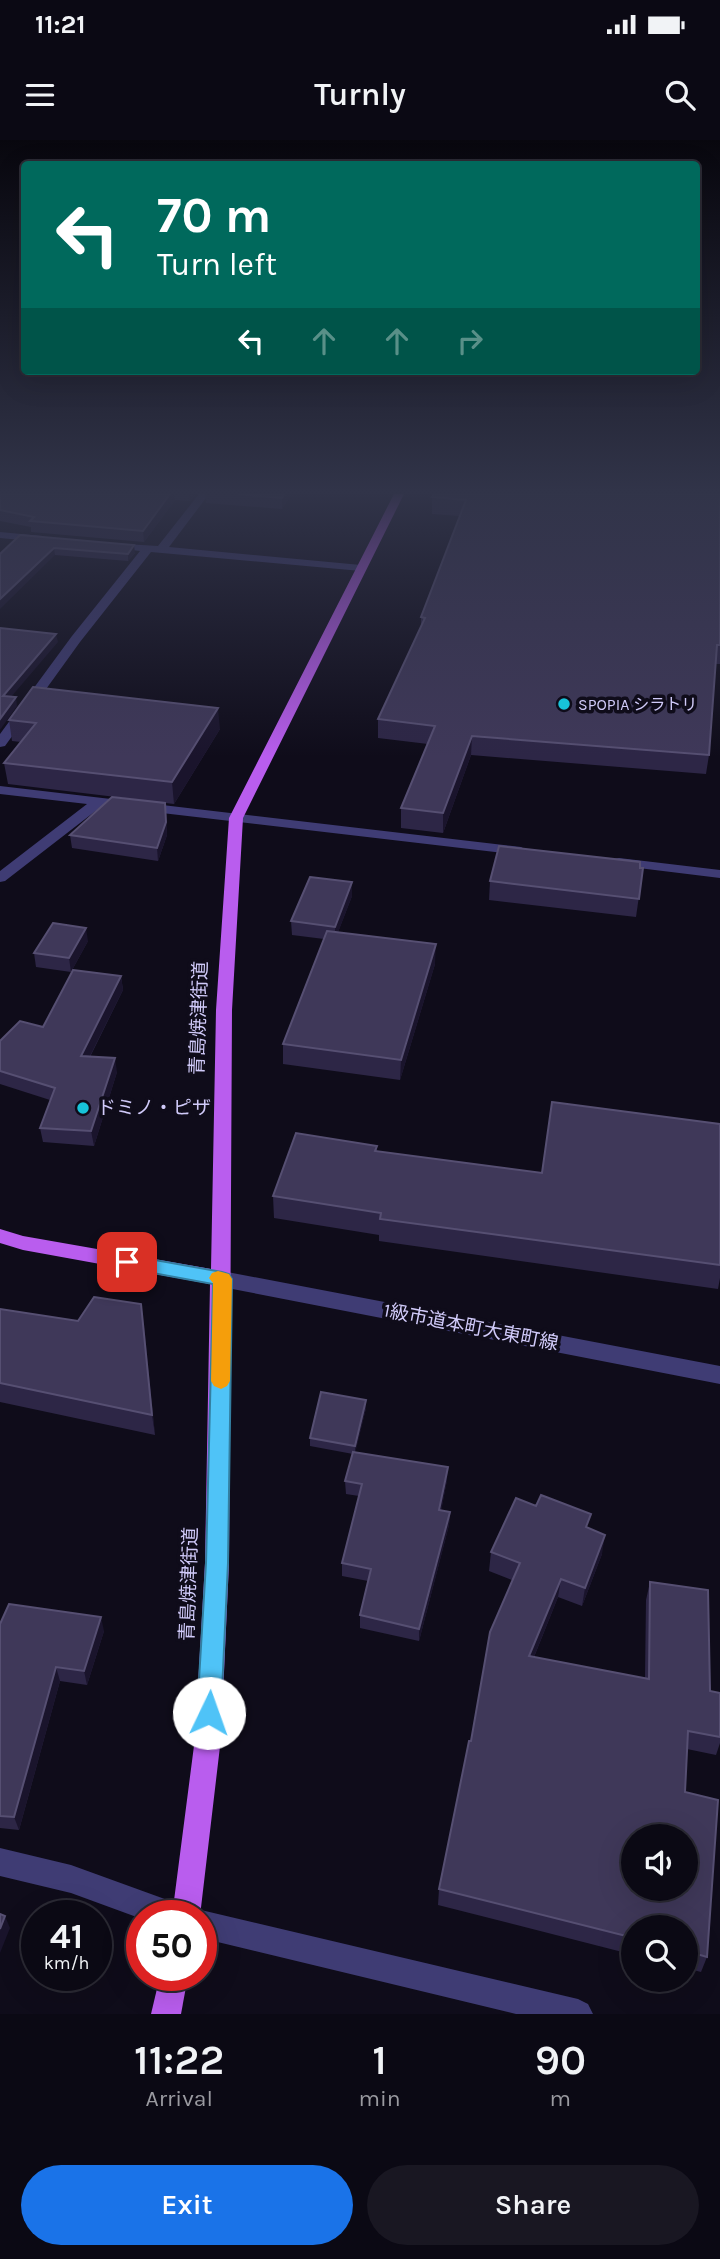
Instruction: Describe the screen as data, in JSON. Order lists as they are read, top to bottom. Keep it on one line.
{"streets":{"main road":["青島焼津街道"],"street":["1級市道本町大東町線"]},"crossings":[["青島焼津街道","1級市道本町大東町線"]],"places":["SPOPIA シラトリ","ドミノ・ピザ"],"page":{"status":"11:21","header":"Turnly","turn":["70 m","Turn left"],"speed":"41 km/h","limit":"50","eta":["11:22","Arrival","1","min","90","m"],"buttons":["Exit","Share"]}}
